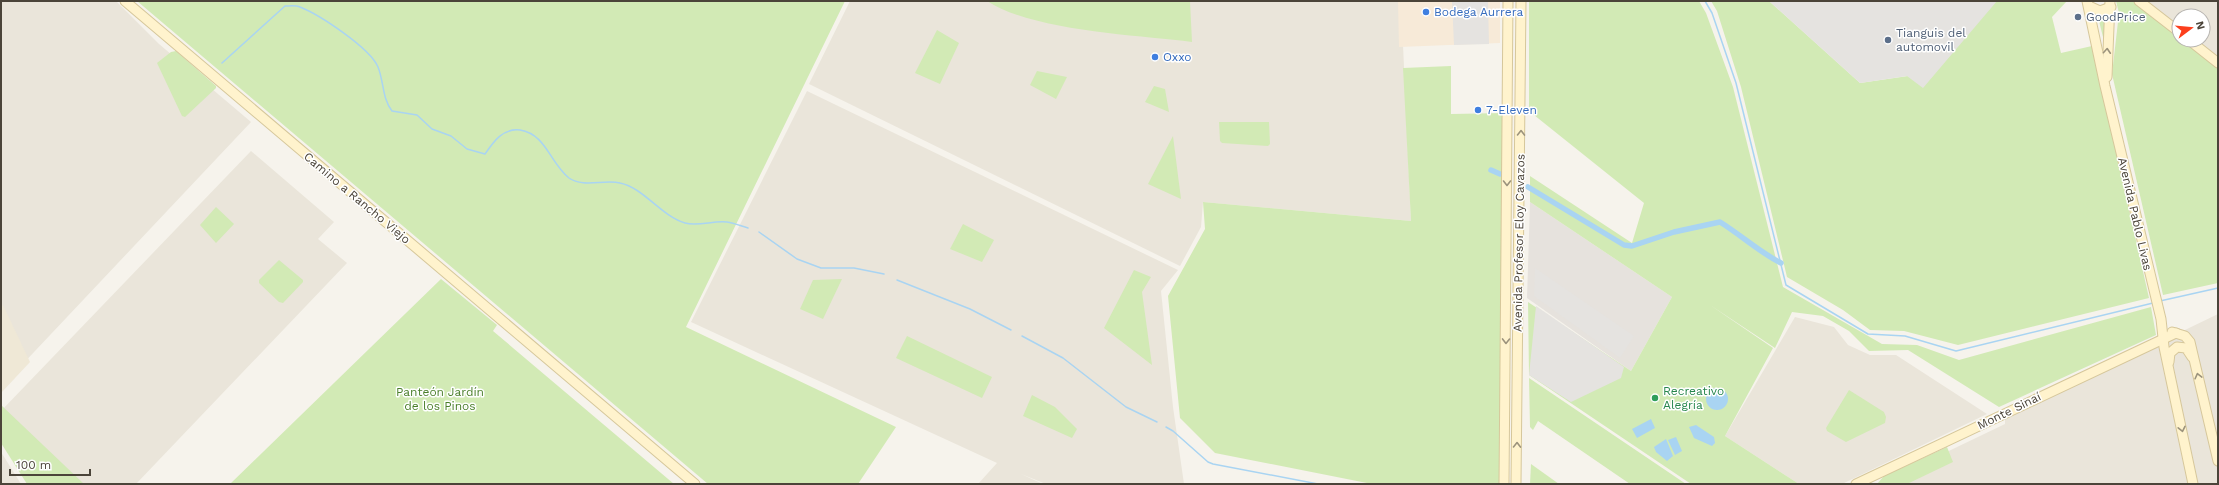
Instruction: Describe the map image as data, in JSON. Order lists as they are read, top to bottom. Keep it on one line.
{"streets":{"main road":["Camino a Rancho Viejo","Avenida Pablo Livas","Avenida Profesor Eloy Cavazos","Monte Sinaí"]},"crossings":[["Avenida Pablo Livas","Monte Sinaí"]],"parks":["Panteón Jardín de los Pinos"],"places":["Bodega Aurrera","GoodPrice","Tianguis del automovil","Oxxo","7-Eleven","Recreativo Alegría"],"scale_bar":"100 m","north":"right"}
